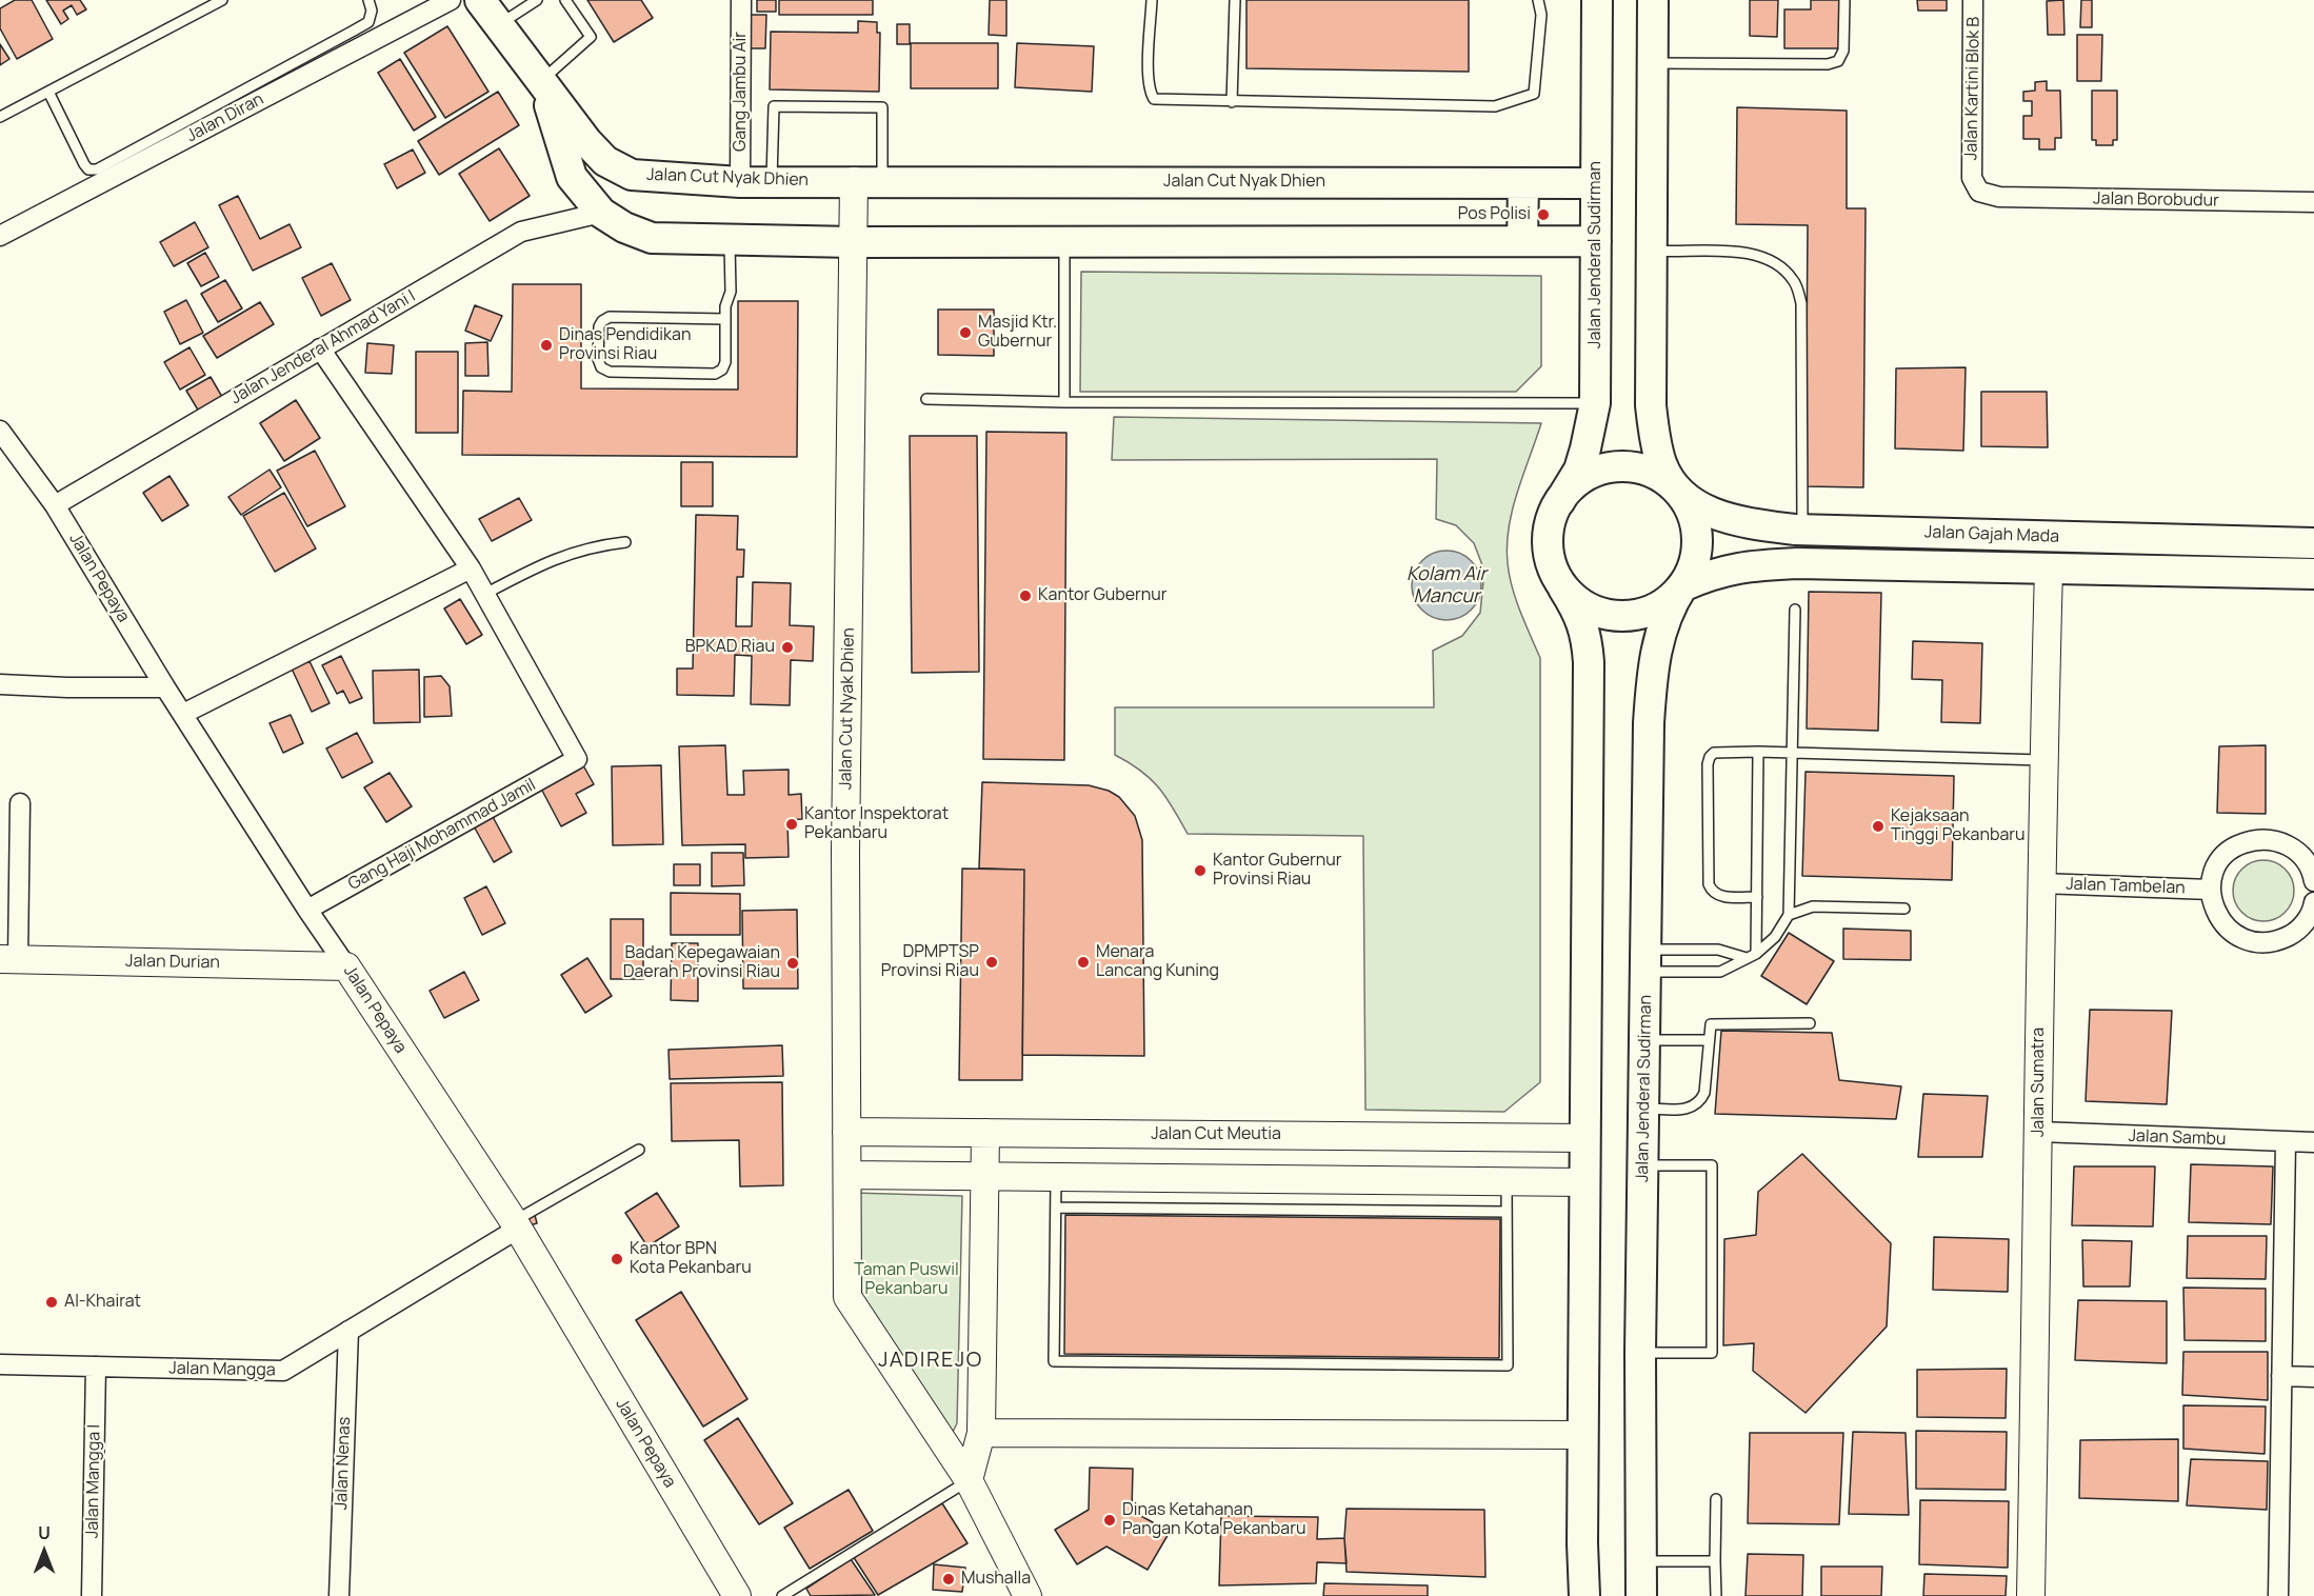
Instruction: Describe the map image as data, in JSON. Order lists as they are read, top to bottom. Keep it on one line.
{"streets":{"main road":["Jalan Cut Nyak Dhien","Jalan Jenderal Sudirman","Jalan Gajah Mada"],"street":["Jalan Kartini Blok B","Gang Jambu Air","Jalan Diran","Jalan Borobudur","Jalan Jenderal Ahmad Yani I","Jalan Pepaya","Gang Haji Mohammad Jamil","Jalan Tambelan","Jalan Durian","Jalan Sumatra","Jalan Cut Meutia","Jalan Sambu","Jalan Mangga","Jalan Nenas","Jalan Mangga I"]},"crossings":[["Jalan Kartini Blok B","Jalan Borobudur"],["Gang Jambu Air","Jalan Cut Nyak Dhien"],["Jalan Cut Nyak Dhien","Jalan Jenderal Sudirman"],["Jalan Cut Nyak Dhien","Jalan Cut Meutia"],["Jalan Jenderal Sudirman","Jalan Gajah Mada"],["Jalan Jenderal Ahmad Yani I","Jalan Pepaya"],["Jalan Gajah Mada","Jalan Sumatra"],["Jalan Pepaya","Gang Haji Mohammad Jamil"],["Jalan Pepaya","Jalan Durian"],["Jalan Pepaya","Jalan Mangga"],["Jalan Tambelan","Jalan Sumatra"],["Jalan Sumatra","Jalan Sambu"],["Jalan Mangga","Jalan Nenas"],["Jalan Mangga","Jalan Mangga I"]],"districts":["JADIREJO"],"water":["Kolam Air Mancur"],"parks":["Taman Puswil Pekanbaru"],"places":["Pos Polisi","Masjid Ktr. Gubernur","Dinas Pendidikan Provinsi Riau","Kantor Gubernur","BPKAD Riau","Kantor Inspektorat Pekanbaru","Kejaksaan Tinggi Pekanbaru","Kantor Gubernur Provinsi Riau","DPMPTSP Provinsi Riau","Menara Lancang Kuning","Badan Kepegawaian Daerah Provinsi Riau","Kantor BPN Kota Pekanbaru","Al-Khairat","Dinas Ketahanan Pangan Kota Pekanbaru","Mushalla"],"north":"top"}
